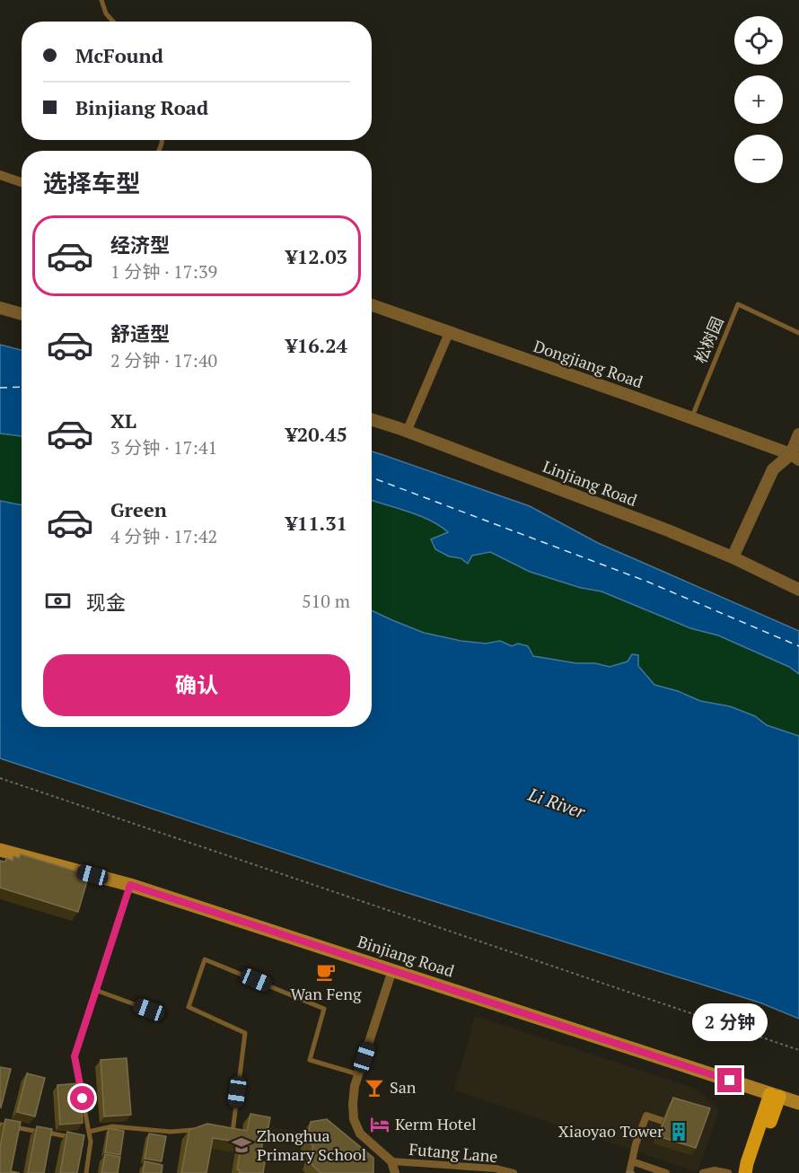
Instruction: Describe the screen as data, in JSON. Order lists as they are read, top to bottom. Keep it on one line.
{"streets":{"main road":["Binjiang Road"],"street":["Dongjiang Road","Linjiang Road","Futang Lane"],"lane":["松树园"]},"crossings":[["松树园","Dongjiang Road"]],"water":["Li River"],"places":{"cafe":["Wan Feng"],"bar":["San"],"hotel":["Kerm Hotel"],"building":["Xiaoyao Tower"],"school or university":["Zhonghua Primary School"]},"page":{"map_buttons":["+","−"],"banner":["McFound","Binjiang Road"],"heading":"选择车型","list":[{"name":"经济型","note":"1 分钟 · 17:39","value":"¥12.03"},{"name":"舒适型","note":"2 分钟 · 17:40","value":"¥16.24"},{"name":"XL","note":"3 分钟 · 17:41","value":"¥20.45"},{"name":"Green","note":"4 分钟 · 17:42","value":"¥11.31"}],"pay":["现金","510 m"],"buttons":"确认","bubble":"2 分钟"}}
